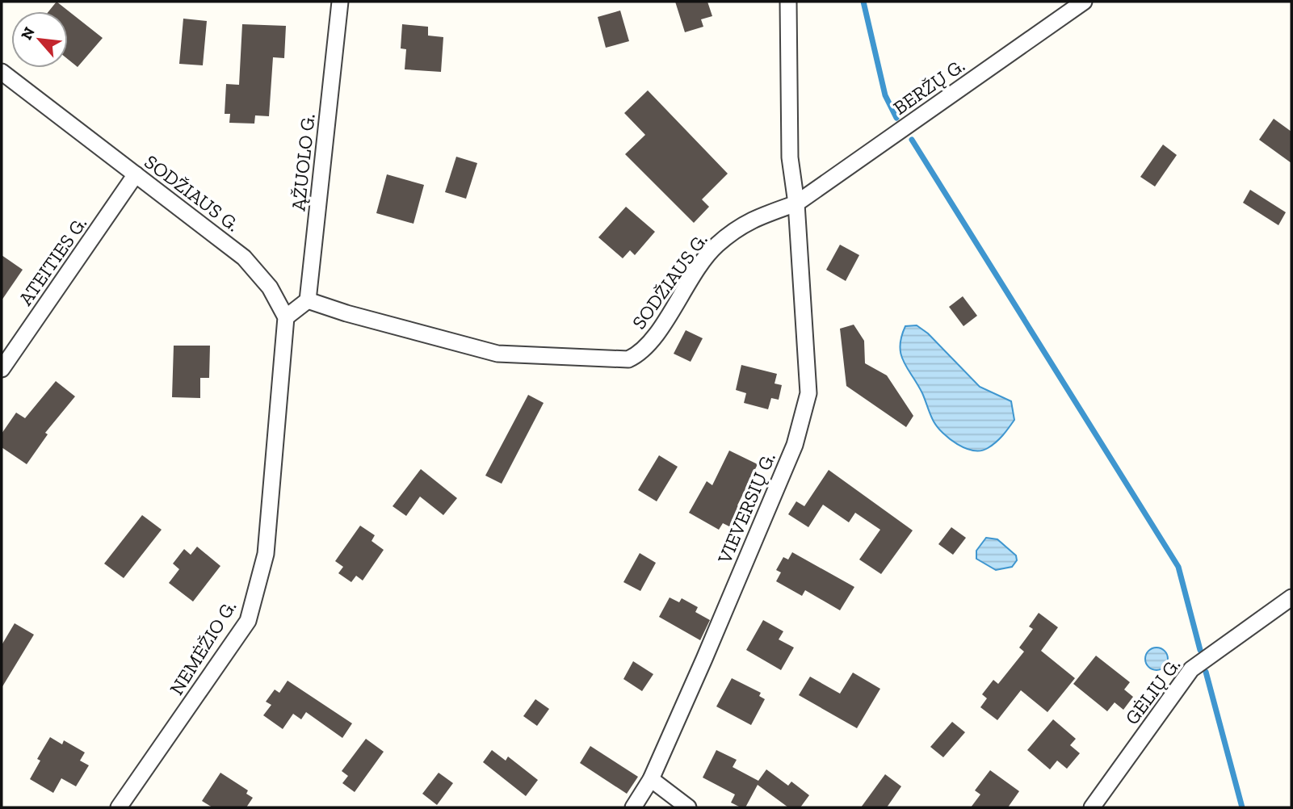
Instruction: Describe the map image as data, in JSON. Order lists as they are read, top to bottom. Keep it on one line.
{"streets":{"street":["BERŽŲ G.","ĄŽUOLO G.","SODŽIAUS G.","ATEITIES G.","VIEVERSIŲ G.","NEMĖŽIO G.","GĖLIŲ G."]},"crossings":[["BERŽŲ G.","SODŽIAUS G."],["BERŽŲ G.","VIEVERSIŲ G."],["ĄŽUOLO G.","SODŽIAUS G."],["SODŽIAUS G.","ATEITIES G."],["SODŽIAUS G.","VIEVERSIŲ G."],["SODŽIAUS G.","NEMĖŽIO G."]],"north":"top left"}
